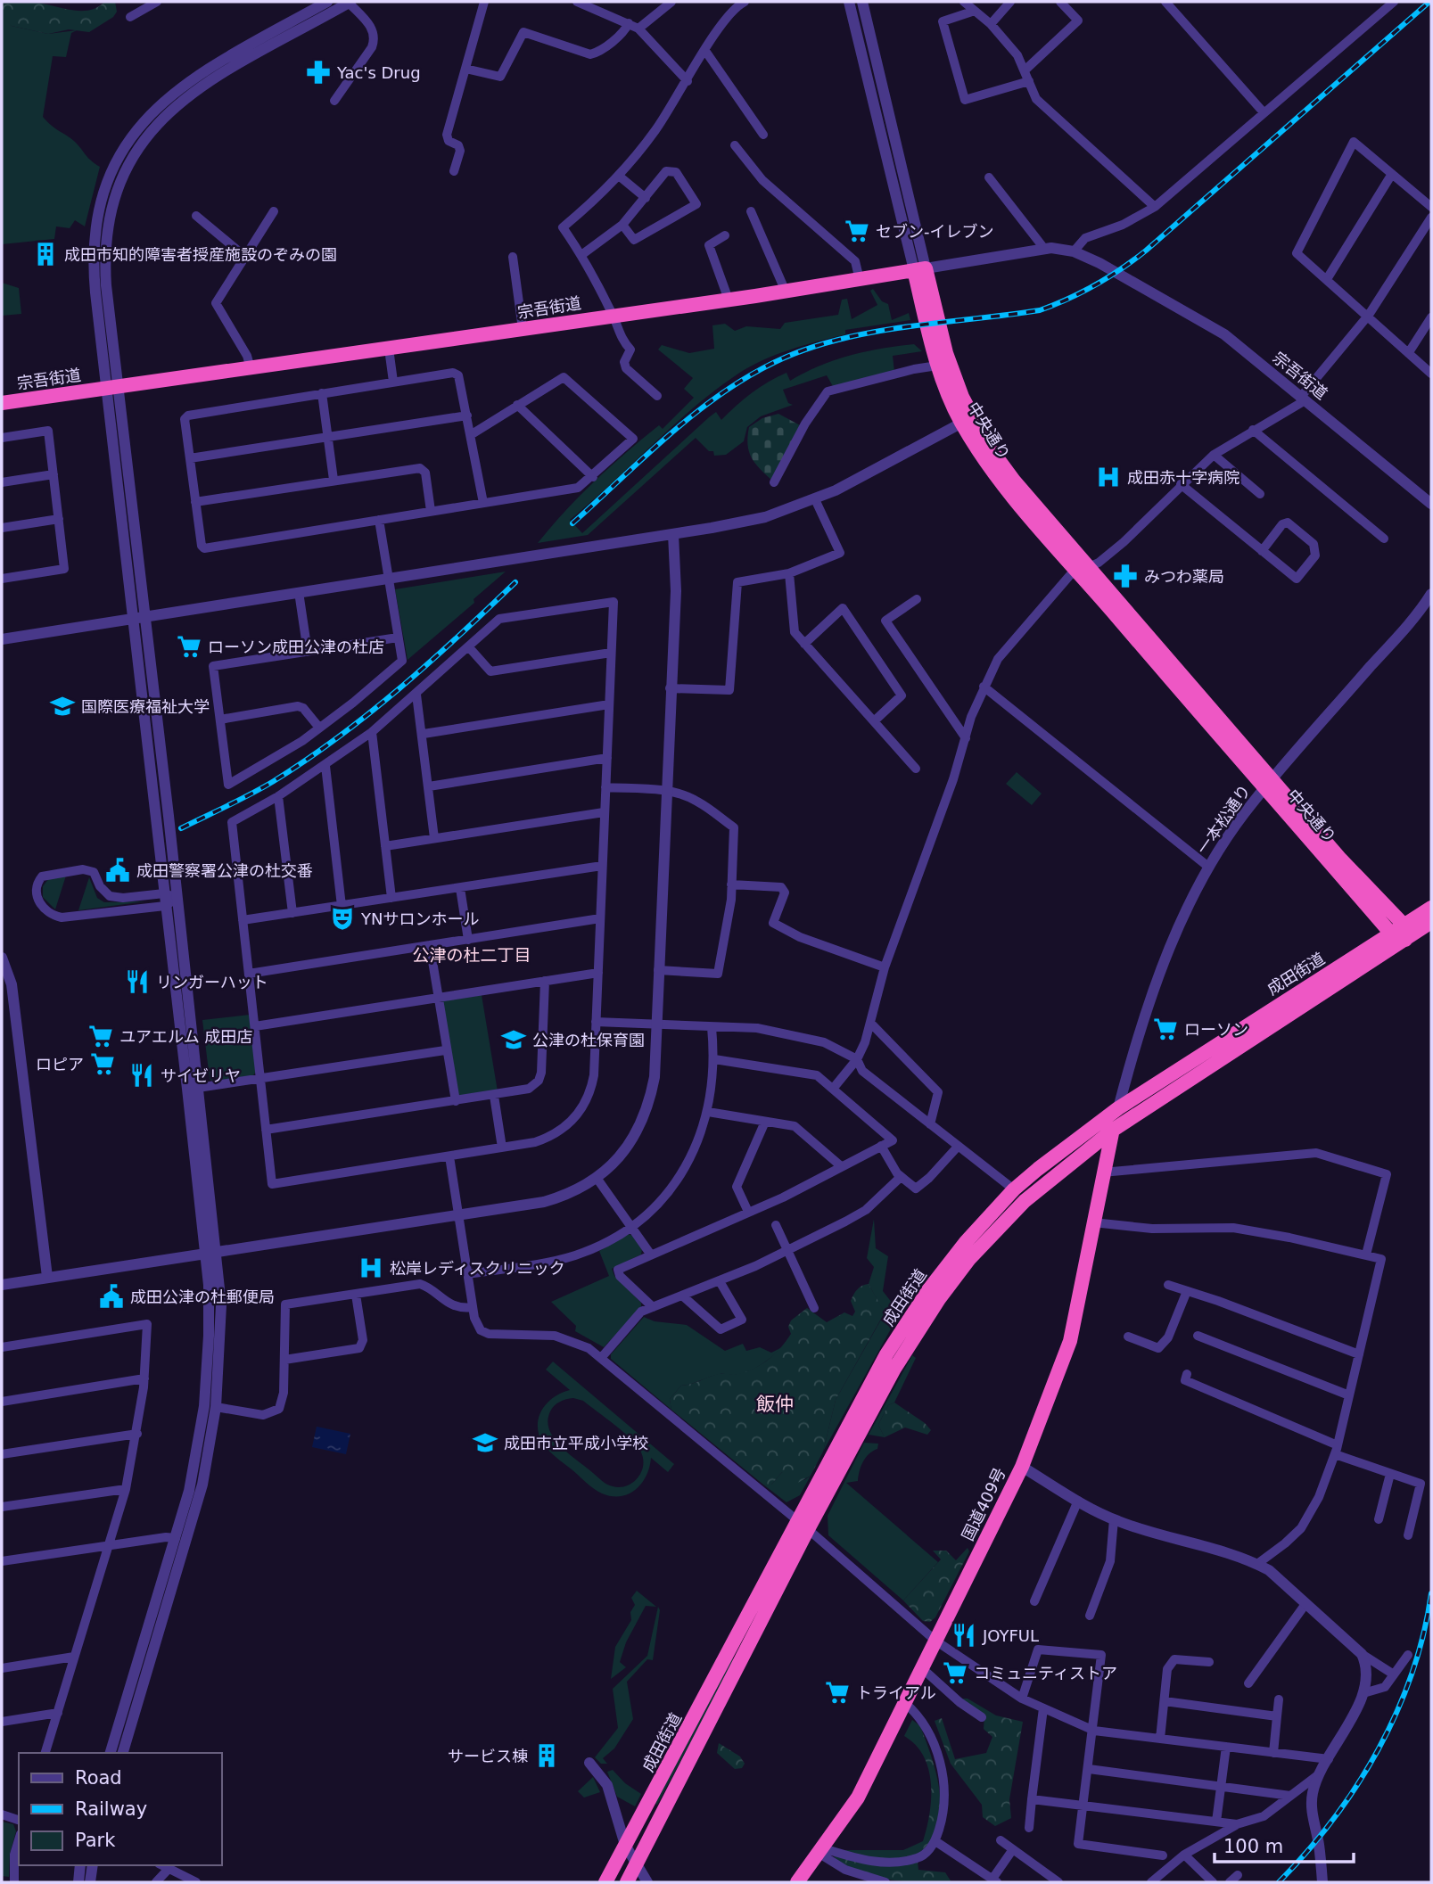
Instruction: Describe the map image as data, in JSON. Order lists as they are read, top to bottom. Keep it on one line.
{"streets":{"highway":["宗吾街道","中央通り","成田街道","国道409号"],"street":["一本松通り"]},"crossings":[["宗吾街道","中央通り"],["中央通り","一本松通り"],["中央通り","成田街道"],["一本松通り","成田街道"],["一本松通り","国道409号"],["成田街道","国道409号"]],"districts":["公津の杜二丁目","飯仲"],"places":{"pharmacy":["Yac's Drug","みつわ薬局"],"supermarket":["セブン-イレブン","ローソン成田公津の杜店","ローソン","ユアエルム 成田店","ロピア","コミュニティストア","トライアル"],"building":["成田市知的障害者授産施設のぞみの園","サービス棟"],"hospital":["成田赤十字病院","松岸レディスクリニック"],"school or university":["国際医療福祉大学","公津の杜保育園","成田市立平成小学校"],"public building":["成田警察署公津の杜交番","成田公津の杜郵便局"],"theatre":["YNサロンホール"],"restaurant":["リンガーハット","サイゼリヤ","JOYFUL"]},"legend":["Road","Railway","Park"],"scale_bar":"100 m"}
